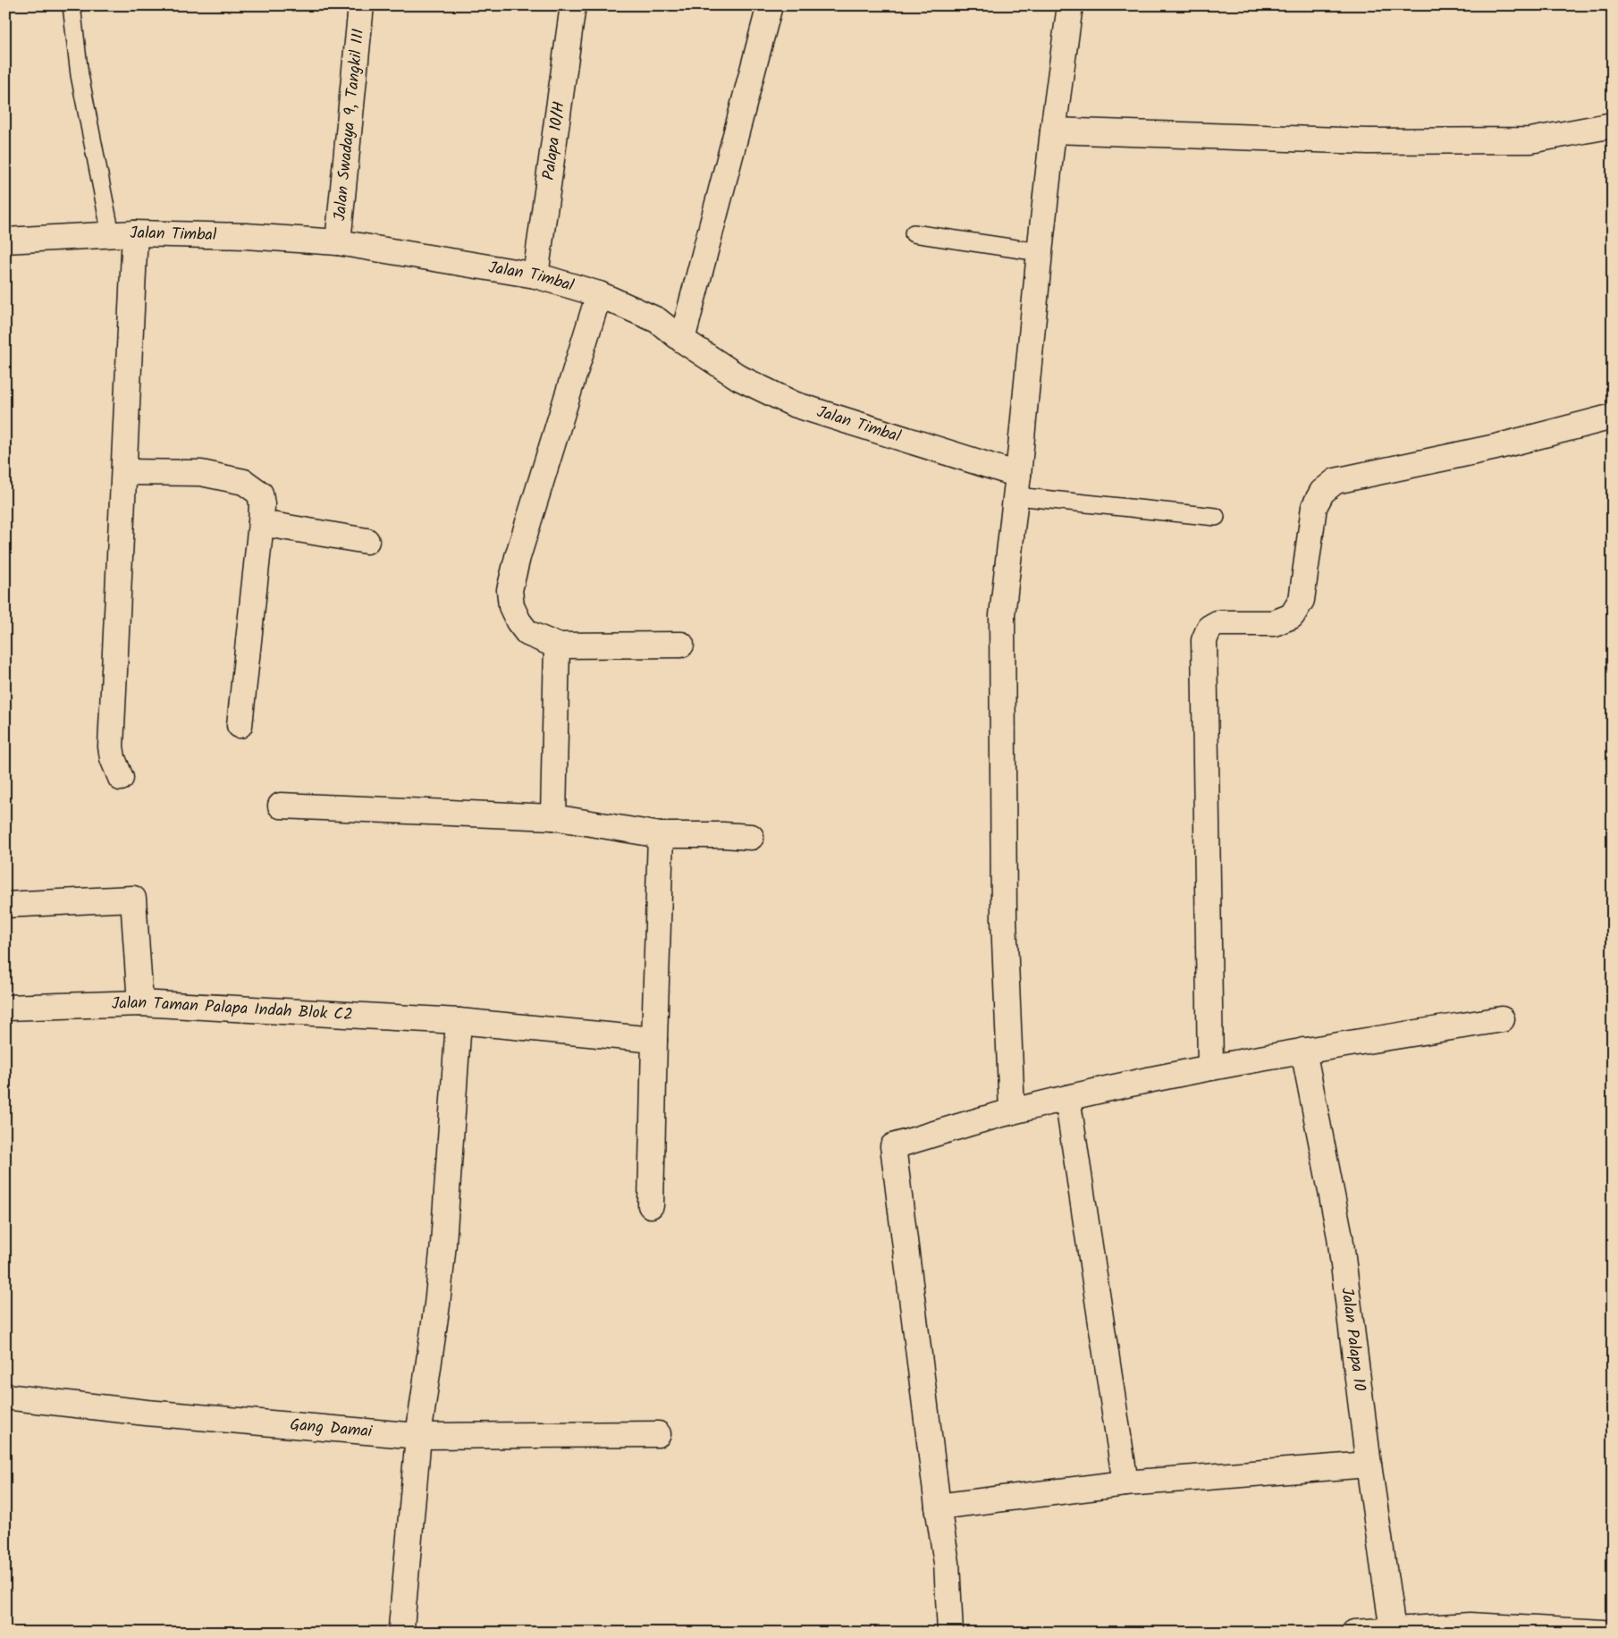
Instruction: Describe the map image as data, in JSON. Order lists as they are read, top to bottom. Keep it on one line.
{"streets":{"street":["Jalan Swadaya 9, Tangkil III","Palapa 10/H","Jalan Timbal","Jalan Taman Palapa Indah Blok C2","Jalan Palapa 10","Gang Damai"]},"crossings":[["Jalan Swadaya 9, Tangkil III","Jalan Timbal"],["Palapa 10/H","Jalan Timbal"]]}
